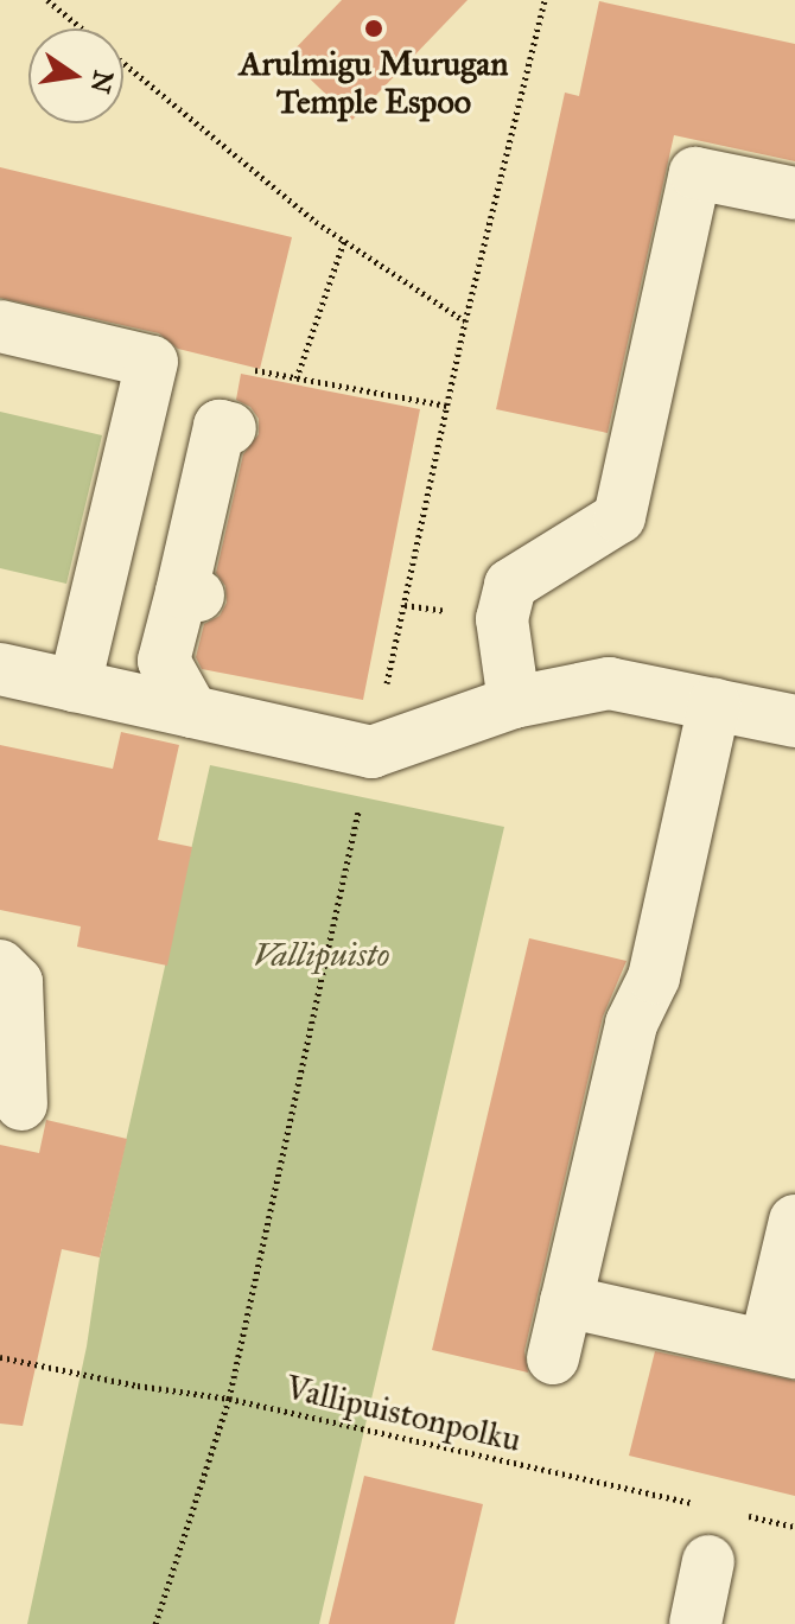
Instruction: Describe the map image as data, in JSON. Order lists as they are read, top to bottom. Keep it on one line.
{"streets":{"path":["Vallipuistonpolku"]},"parks":["Vallipuisto"],"places":["Arulmigu Murugan Temple Espoo"],"north":"right"}
